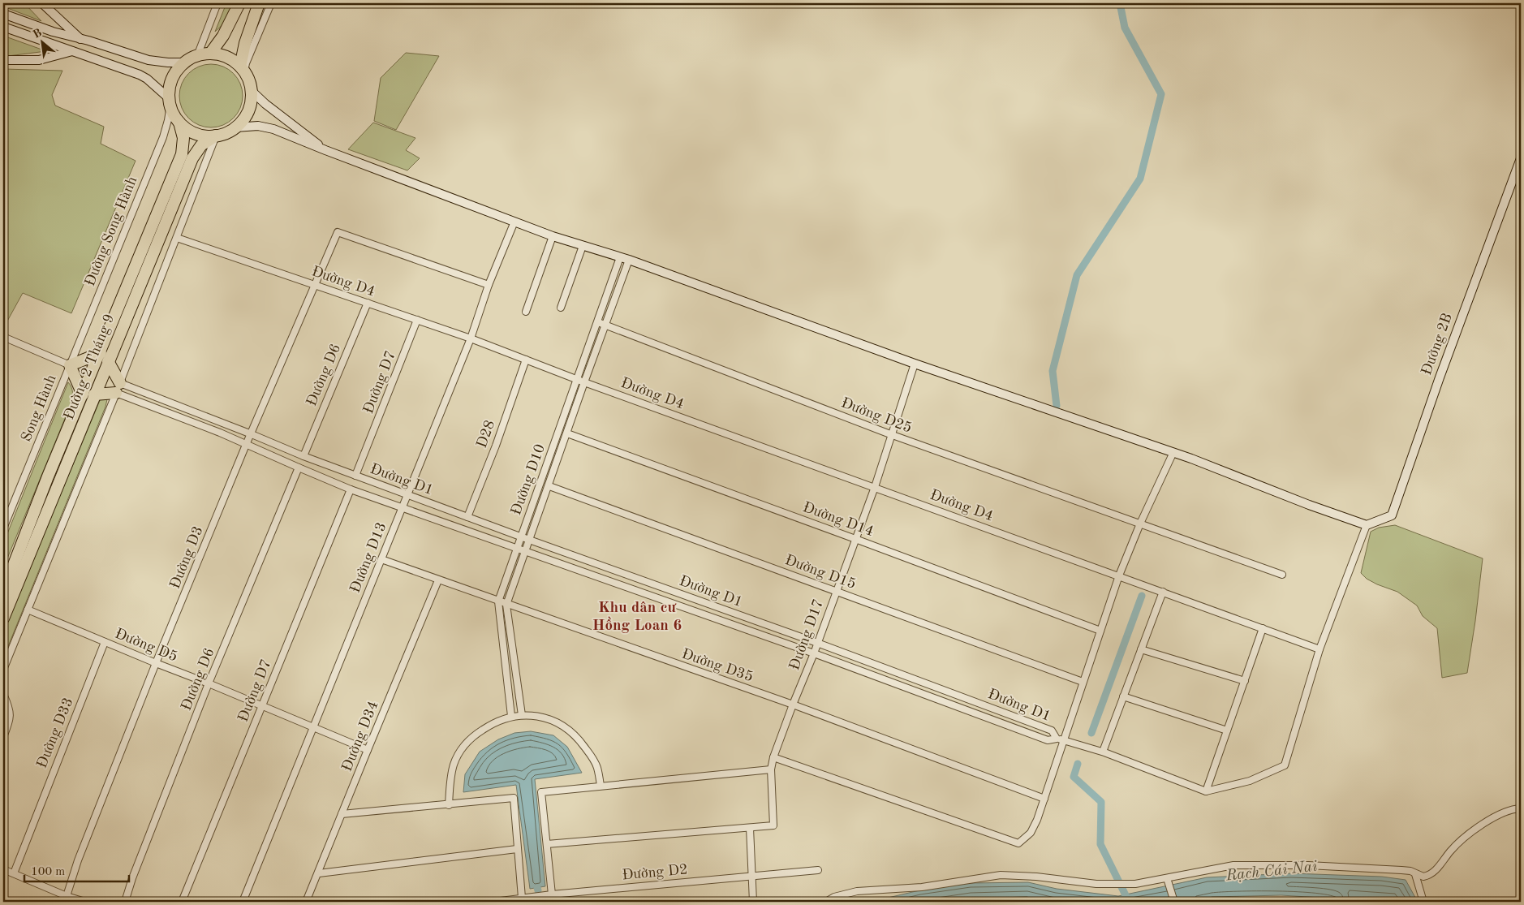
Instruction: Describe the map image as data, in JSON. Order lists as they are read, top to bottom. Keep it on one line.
{"streets":{"highway":["Đường 2 Tháng 9"],"street":["Đường Song Hành","Đường D4","Đường 2B","Đường D6","Đường D7","Song Hành","Đường D25","D28","Đường D1","Đường D10","Đường D14","Đường D3","Đường D13","Đường D15","Đường D17","Đường D5","Đường D35","Đường D33","Đường D34","Đường D2"]},"crossings":[["Đường Song Hành","Đường 2 Tháng 9"],["Đường Song Hành","Song Hành"],["Đường D4","Đường D6"],["Đường D4","Đường D7"],["Đường D4","D28"],["Đường D4","Đường D10"],["Đường D4","Đường D3"],["Đường D4","Đường D13"],["Đường D4","Đường D17"],["Đường D6","Đường D1"],["Đường D6","Đường D5"],["Đường D7","Đường D1"],["Đường D7","Đường D5"],["Đường D25","Đường D10"],["Đường D25","Đường D17"],["D28","Đường D1"],["Đường D1","Đường D10"],["Đường D1","Đường D3"],["Đường D1","Đường D13"],["Đường D1","Đường D17"],["Đường D10","Đường D14"],["Đường D10","Đường D15"],["Đường D10","Đường D35"],["Đường D14","Đường D17"],["Đường D3","Đường D13"],["Đường D3","Đường D5"],["Đường D13","Đường D5"],["Đường D13","Đường D35"],["Đường D15","Đường D17"],["Đường D17","Đường D35"],["Đường D5","Đường D33"],["Đường D5","Đường D34"],["Đường D35","Đường D34"]],"districts":["Khu dân cư Hồng Loan 6"],"water":["Rạch Cái Nai"],"scale_bar":"100 m","north":"top left"}
